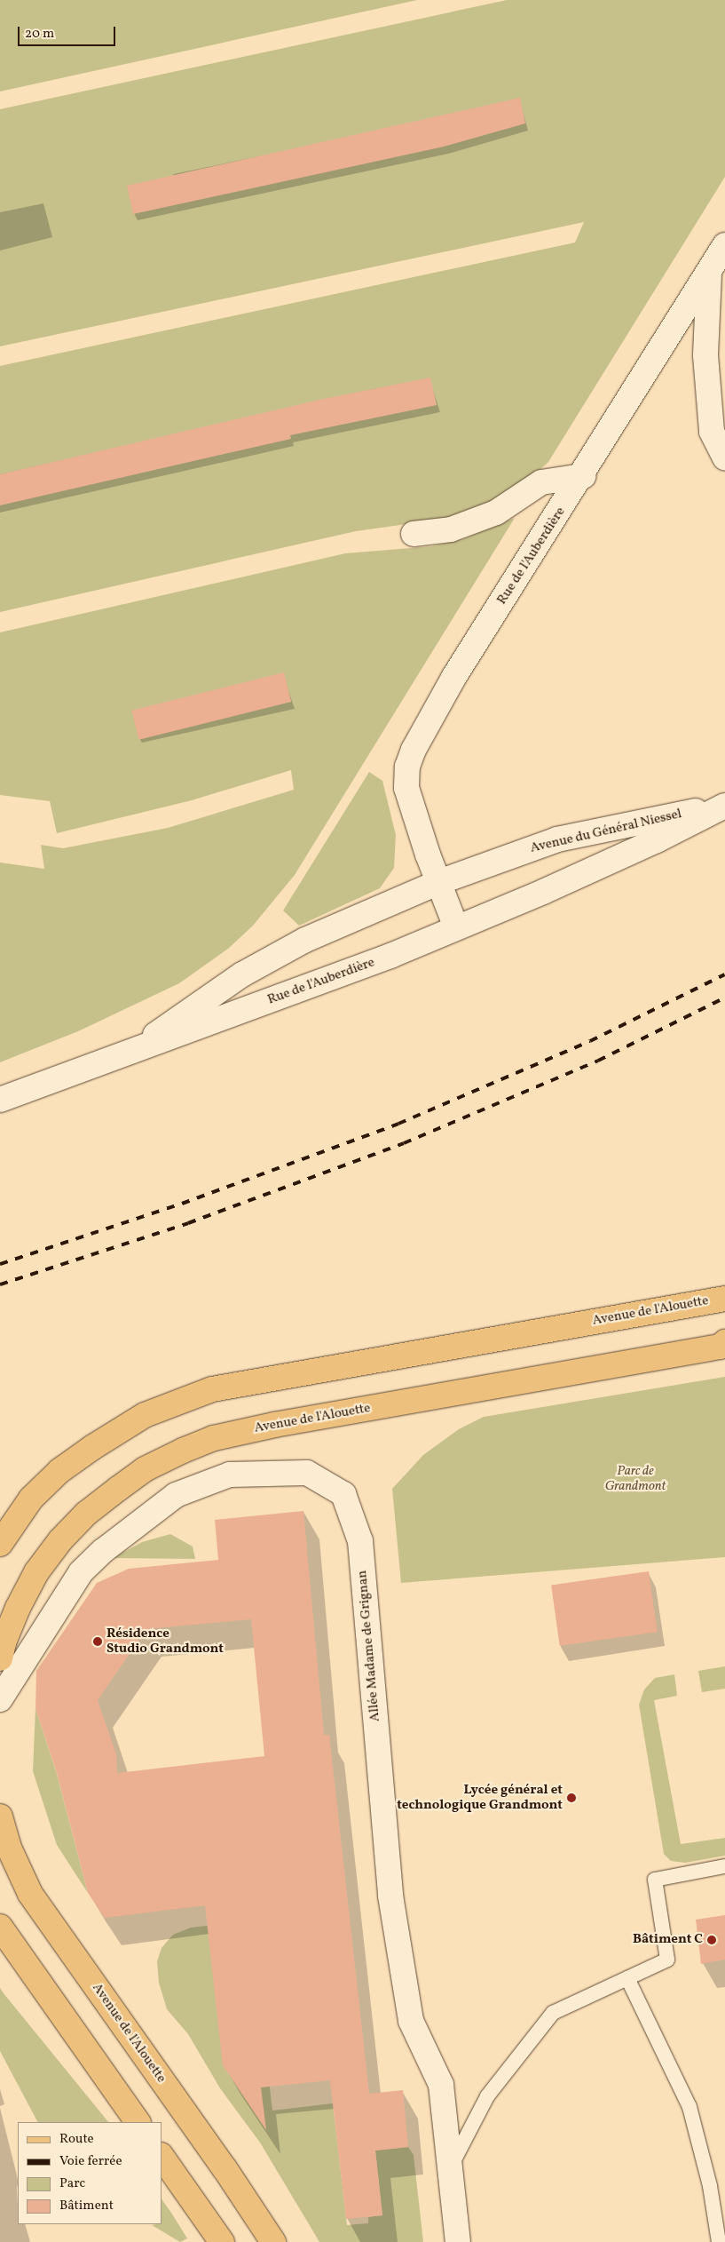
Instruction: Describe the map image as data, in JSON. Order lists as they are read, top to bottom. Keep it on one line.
{"streets":{"main road":["Avenue de l'Alouette"],"street":["Rue de l'Auberdière","Avenue du Général Niessel","Allée Madame de Grignan"]},"crossings":[["Rue de l'Auberdière","Avenue du Général Niessel"]],"parks":["Parc de Grandmont"],"places":["Résidence Studio Grandmont","Lycée général et technologique Grandmont","Bâtiment C"],"legend":["Route","Voie ferrée","Parc","Bâtiment"],"scale_bar":"20 m"}
